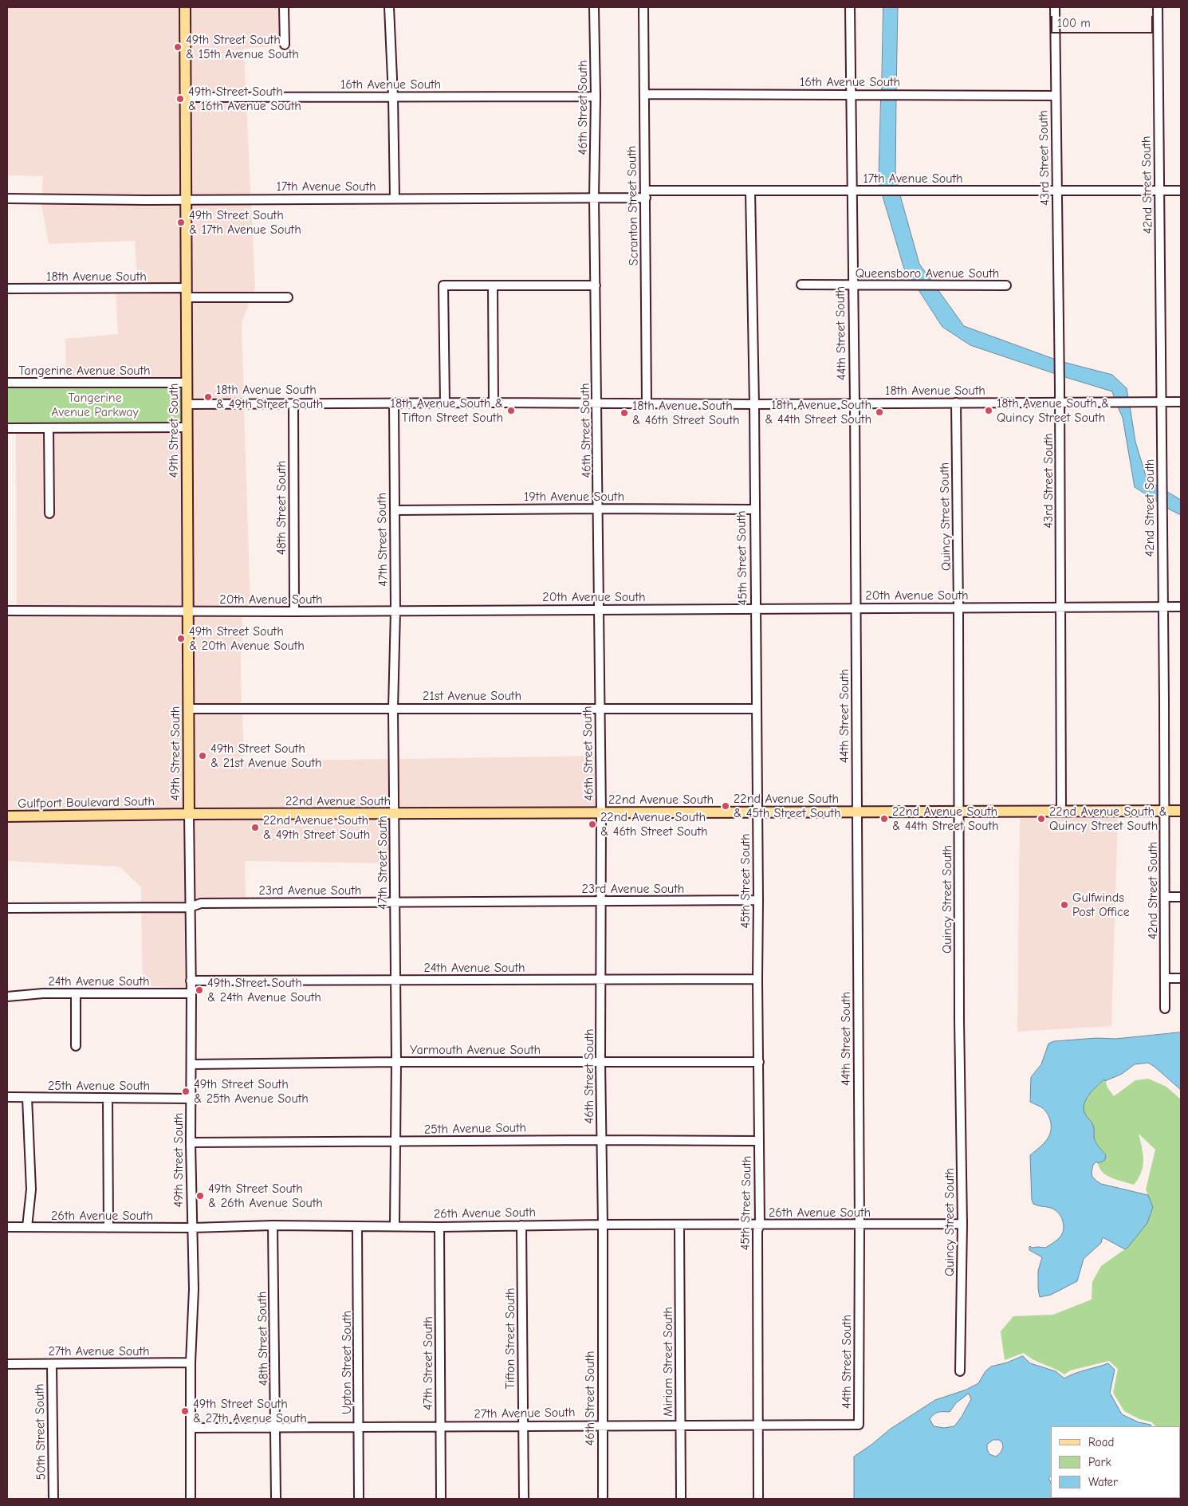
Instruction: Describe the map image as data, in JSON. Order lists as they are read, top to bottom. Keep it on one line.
{"streets":{"main road":["49th Street South","22nd Avenue South","Gulfport Boulevard South"],"street":["16th Avenue South","46th Street South","43rd Street South","17th Avenue South","42nd Street South","Scranton Street South","Queensboro Avenue South","18th Avenue South","44th Street South","Tangerine Avenue South","19th Avenue South","48th Street South","Quincy Street South","47th Street South","45th Street South","20th Avenue South","21st Avenue South","23rd Avenue South","24th Avenue South","Yarmouth Avenue South","25th Avenue South","26th Avenue South","Tifton Street South","27th Avenue South","Miriam Street South","Upton Street South","50th Street South"]},"crossings":[["16th Avenue South","46th Street South"],["16th Avenue South","43rd Street South"],["16th Avenue South","Scranton Street South"],["16th Avenue South","44th Street South"],["16th Avenue South","49th Street South"],["46th Street South","17th Avenue South"],["46th Street South","18th Avenue South"],["46th Street South","19th Avenue South"],["46th Street South","20th Avenue South"],["46th Street South","21st Avenue South"],["46th Street South","22nd Avenue South"],["46th Street South","23rd Avenue South"],["46th Street South","24th Avenue South"],["46th Street South","Yarmouth Avenue South"],["46th Street South","25th Avenue South"],["46th Street South","26th Avenue South"],["46th Street South","27th Avenue South"],["43rd Street South","17th Avenue South"],["43rd Street South","18th Avenue South"],["43rd Street South","20th Avenue South"],["43rd Street South","22nd Avenue South"],["17th Avenue South","42nd Street South"],["17th Avenue South","Scranton Street South"],["17th Avenue South","44th Street South"],["17th Avenue South","49th Street South"],["17th Avenue South","45th Street South"],["42nd Street South","18th Avenue South"],["42nd Street South","20th Avenue South"],["42nd Street South","22nd Avenue South"],["Scranton Street South","18th Avenue South"],["Queensboro Avenue South","44th Street South"],["18th Avenue South","44th Street South"],["18th Avenue South","49th Street South"],["18th Avenue South","48th Street South"],["18th Avenue South","Quincy Street South"],["18th Avenue South","47th Street South"],["18th Avenue South","45th Street South"],["44th Street South","20th Avenue South"],["44th Street South","22nd Avenue South"],["44th Street South","26th Avenue South"],["44th Street South","27th Avenue South"],["Tangerine Avenue South","49th Street South"],["49th Street South","20th Avenue South"],["49th Street South","21st Avenue South"],["49th Street South","22nd Avenue South"],["49th Street South","Gulfport Boulevard South"],["49th Street South","23rd Avenue South"],["49th Street South","24th Avenue South"],["49th Street South","Yarmouth Avenue South"],["49th Street South","25th Avenue South"],["49th Street South","26th Avenue South"],["49th Street South","27th Avenue South"],["19th Avenue South","47th Street South"],["19th Avenue South","45th Street South"],["48th Street South","20th Avenue South"],["48th Street South","26th Avenue South"],["48th Street South","27th Avenue South"],["Quincy Street South","20th Avenue South"],["Quincy Street South","22nd Avenue South"],["Quincy Street South","26th Avenue South"],["47th Street South","20th Avenue South"],["47th Street South","21st Avenue South"],["47th Street South","22nd Avenue South"],["47th Street South","23rd Avenue South"],["47th Street South","24th Avenue South"],["47th Street South","Yarmouth Avenue South"],["47th Street South","25th Avenue South"],["47th Street South","26th Avenue South"],["47th Street South","27th Avenue South"],["45th Street South","20th Avenue South"],["45th Street South","21st Avenue South"],["45th Street South","22nd Avenue South"],["45th Street South","23rd Avenue South"],["45th Street South","24th Avenue South"],["45th Street South","Yarmouth Avenue South"],["45th Street South","25th Avenue South"],["45th Street South","26th Avenue South"],["45th Street South","27th Avenue South"],["22nd Avenue South","Gulfport Boulevard South"],["26th Avenue South","Tifton Street South"],["26th Avenue South","Miriam Street South"],["26th Avenue South","Upton Street South"],["Tifton Street South","27th Avenue South"],["27th Avenue South","Miriam Street South"],["27th Avenue South","Upton Street South"],["27th Avenue South","50th Street South"]],"parks":["Tangerine Avenue Parkway"],"places":["49th Street South & 15th Avenue South","49th Street South & 16th Avenue South","49th Street South & 17th Avenue South","18th Avenue South & 49th Street South","18th Avenue South & Tifton Street South","18th Avenue South & Quincy Street South","18th Avenue South & 44th Street South","18th Avenue South & 46th Street South","49th Street South & 20th Avenue South","49th Street South & 21st Avenue South","22nd Avenue South & 45th Street South","22nd Avenue South & 44th Street South","22nd Avenue South & Quincy Street South","22nd Avenue South & 46th Street South","22nd Avenue South & 49th Street South","Gulfwinds Post Office","49th Street South & 24th Avenue South","49th Street South & 25th Avenue South","49th Street South & 26th Avenue South","49th Street South & 27th Avenue South"],"legend":["Road","Park","Water"],"scale_bar":"100 m"}
